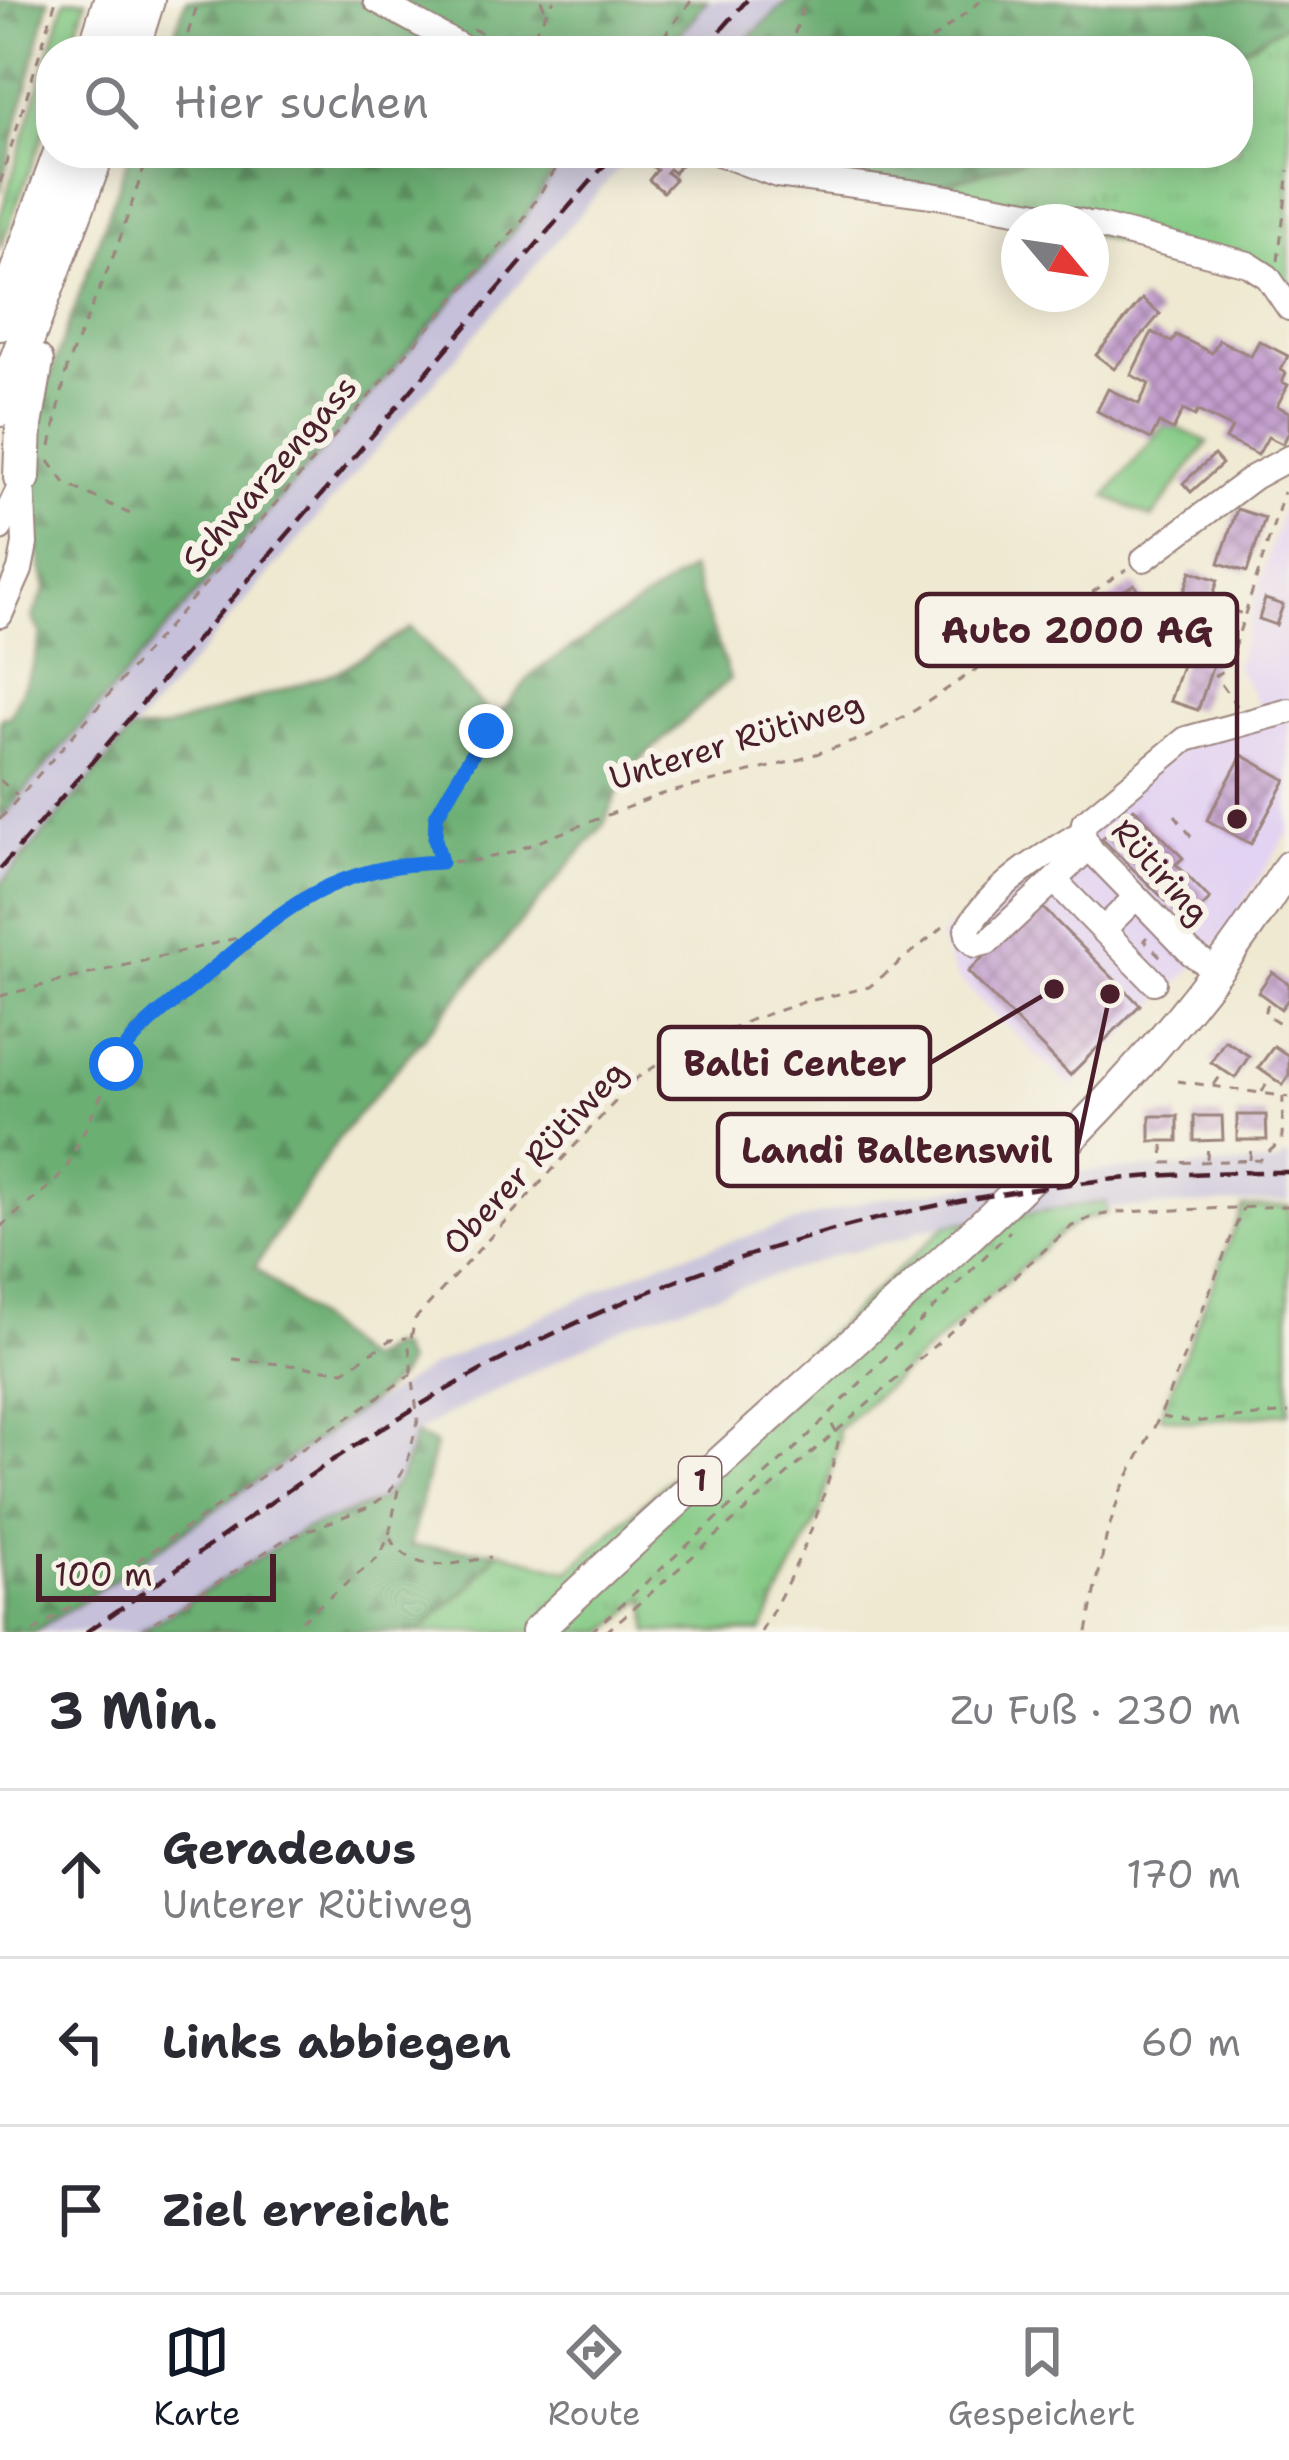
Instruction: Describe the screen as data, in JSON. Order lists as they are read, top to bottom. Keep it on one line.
{"streets":{"main road":["1"],"street":["Rütiring"],"path":["Schwarzengass","Unterer Rütiweg","Oberer Rütiweg"]},"crossings":[["Rütiring","1"]],"places":["Auto 2000 AG","Balti Center","Landi Baltenswil"],"scale_bar":"100 m","north":"bottom right","page":{"search":"Hier suchen","scale":"100 m","heading":["3 Min.","Zu Fuß · 230 m"],"list":[["Geradeaus","Unterer Rütiweg","170 m"],["Links abbiegen","60 m"],"Ziel erreicht"],"nav":["Karte","Route","Gespeichert"]}}
